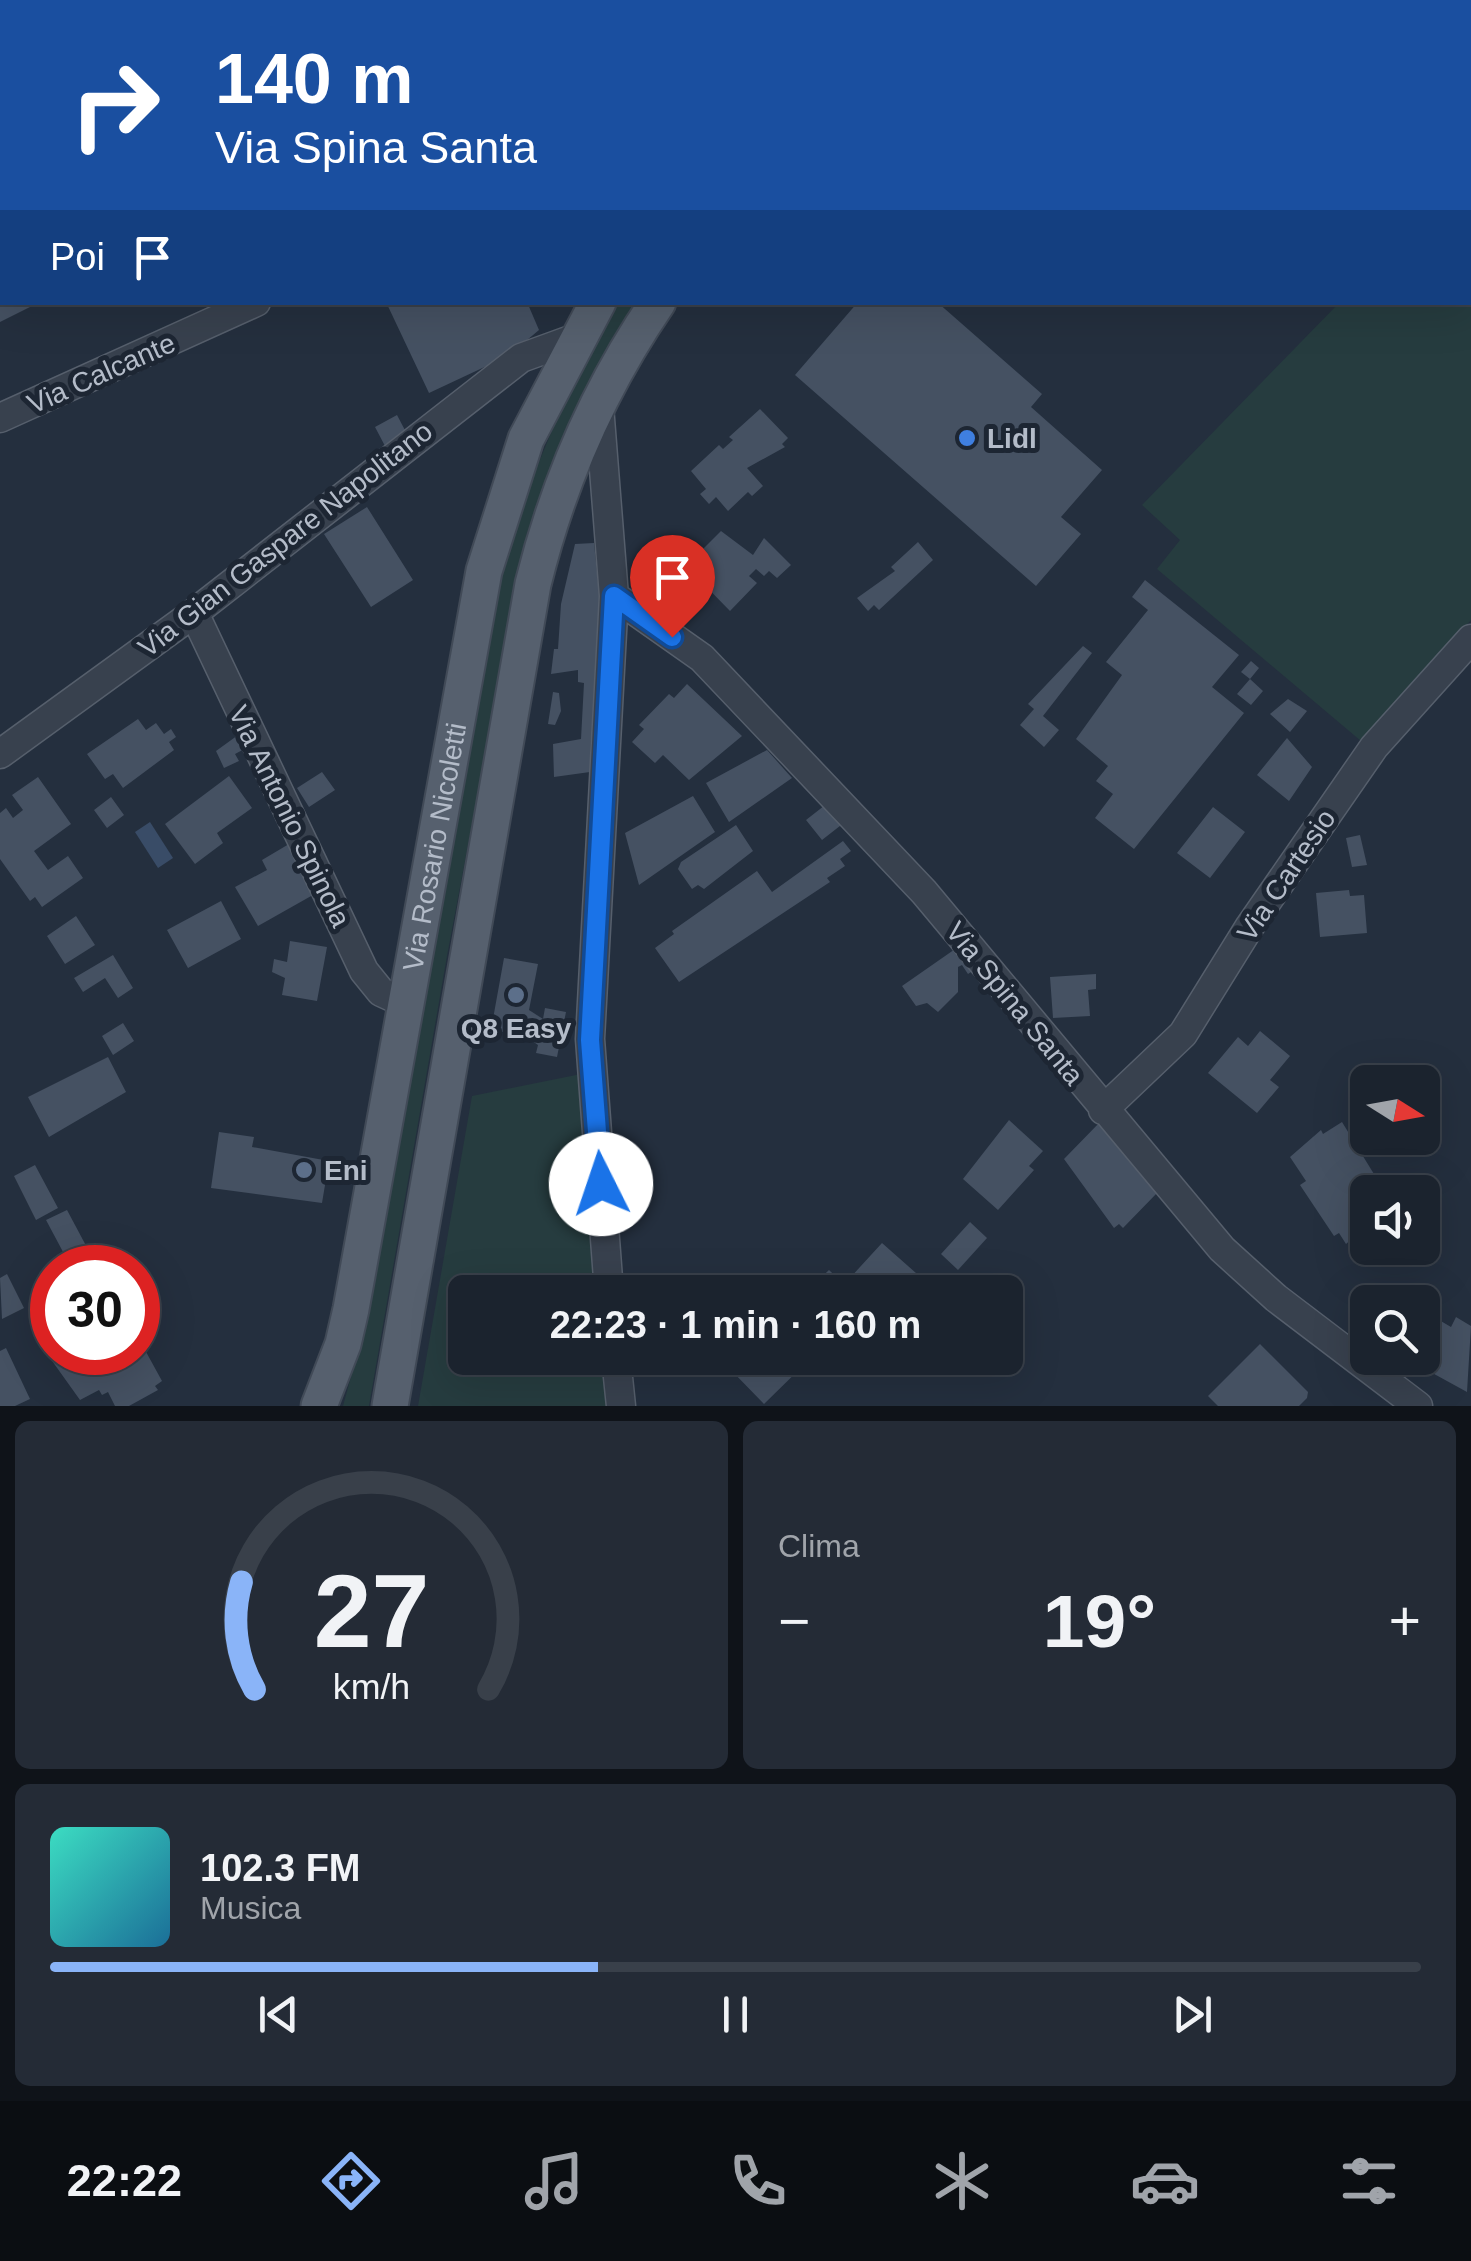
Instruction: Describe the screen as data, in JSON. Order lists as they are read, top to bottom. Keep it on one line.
{"streets":{"main road":["Via Rosario Nicoletti"],"street":["Via Calcante","Via Gian Gaspare Napolitano","Via Antonio Spinola","Via Cartesio","Via Spina Santa"]},"crossings":[["Via Gian Gaspare Napolitano","Via Antonio Spinola"],["Via Gian Gaspare Napolitano","Via Rosario Nicoletti"],["Via Antonio Spinola","Via Rosario Nicoletti"],["Via Cartesio","Via Spina Santa"]],"places":["Lidl","Q8 Easy","Eni"],"north":"right","page":{"turn":["140 m","Via Spina Santa"],"then":"Poi","limit":"30","trip":"22:23 · 1 min · 160 m","tile":"Clima","heat":["−","19°","+"],"song":["102.3 FM","Musica"],"tabs":"22:22","gauge":["27","km/h"]}}
